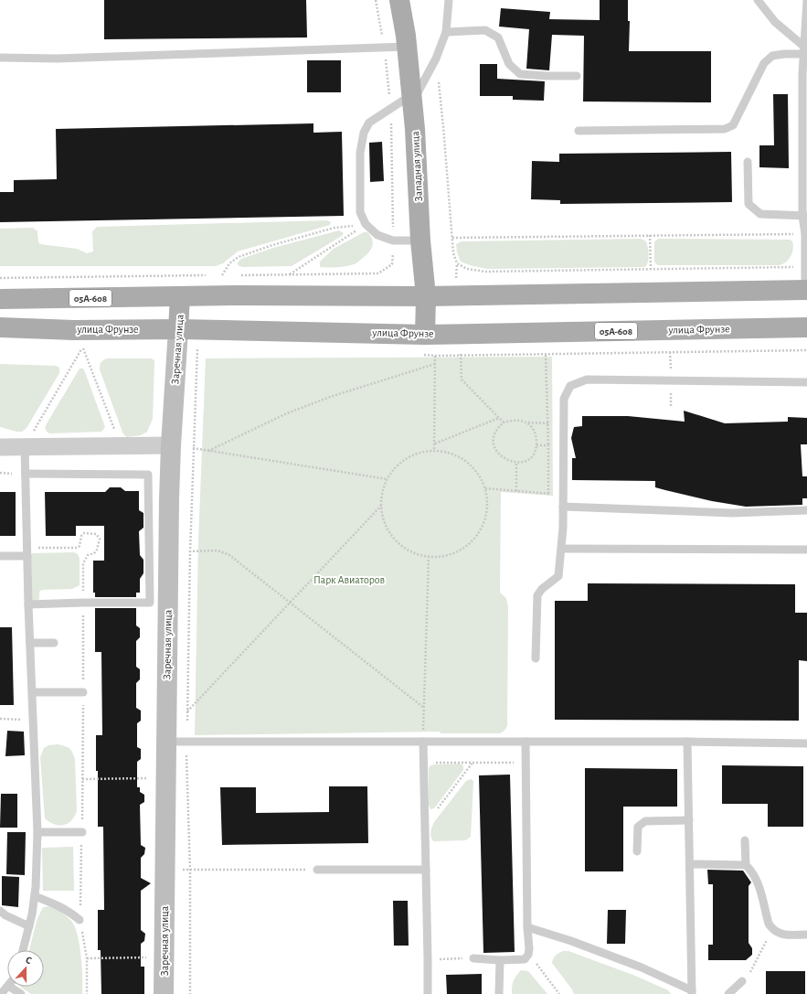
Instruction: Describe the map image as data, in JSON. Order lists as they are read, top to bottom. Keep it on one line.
{"streets":{"main road":["Западная улица","05А-608","улица Фрунзе","Заречная улица"]},"crossings":[["Западная улица","05А-608"],["Западная улица","улица Фрунзе"],["05А-608","Заречная улица"],["улица Фрунзе","Заречная улица"]],"parks":["Парк Авиаторов"],"north":"top"}
